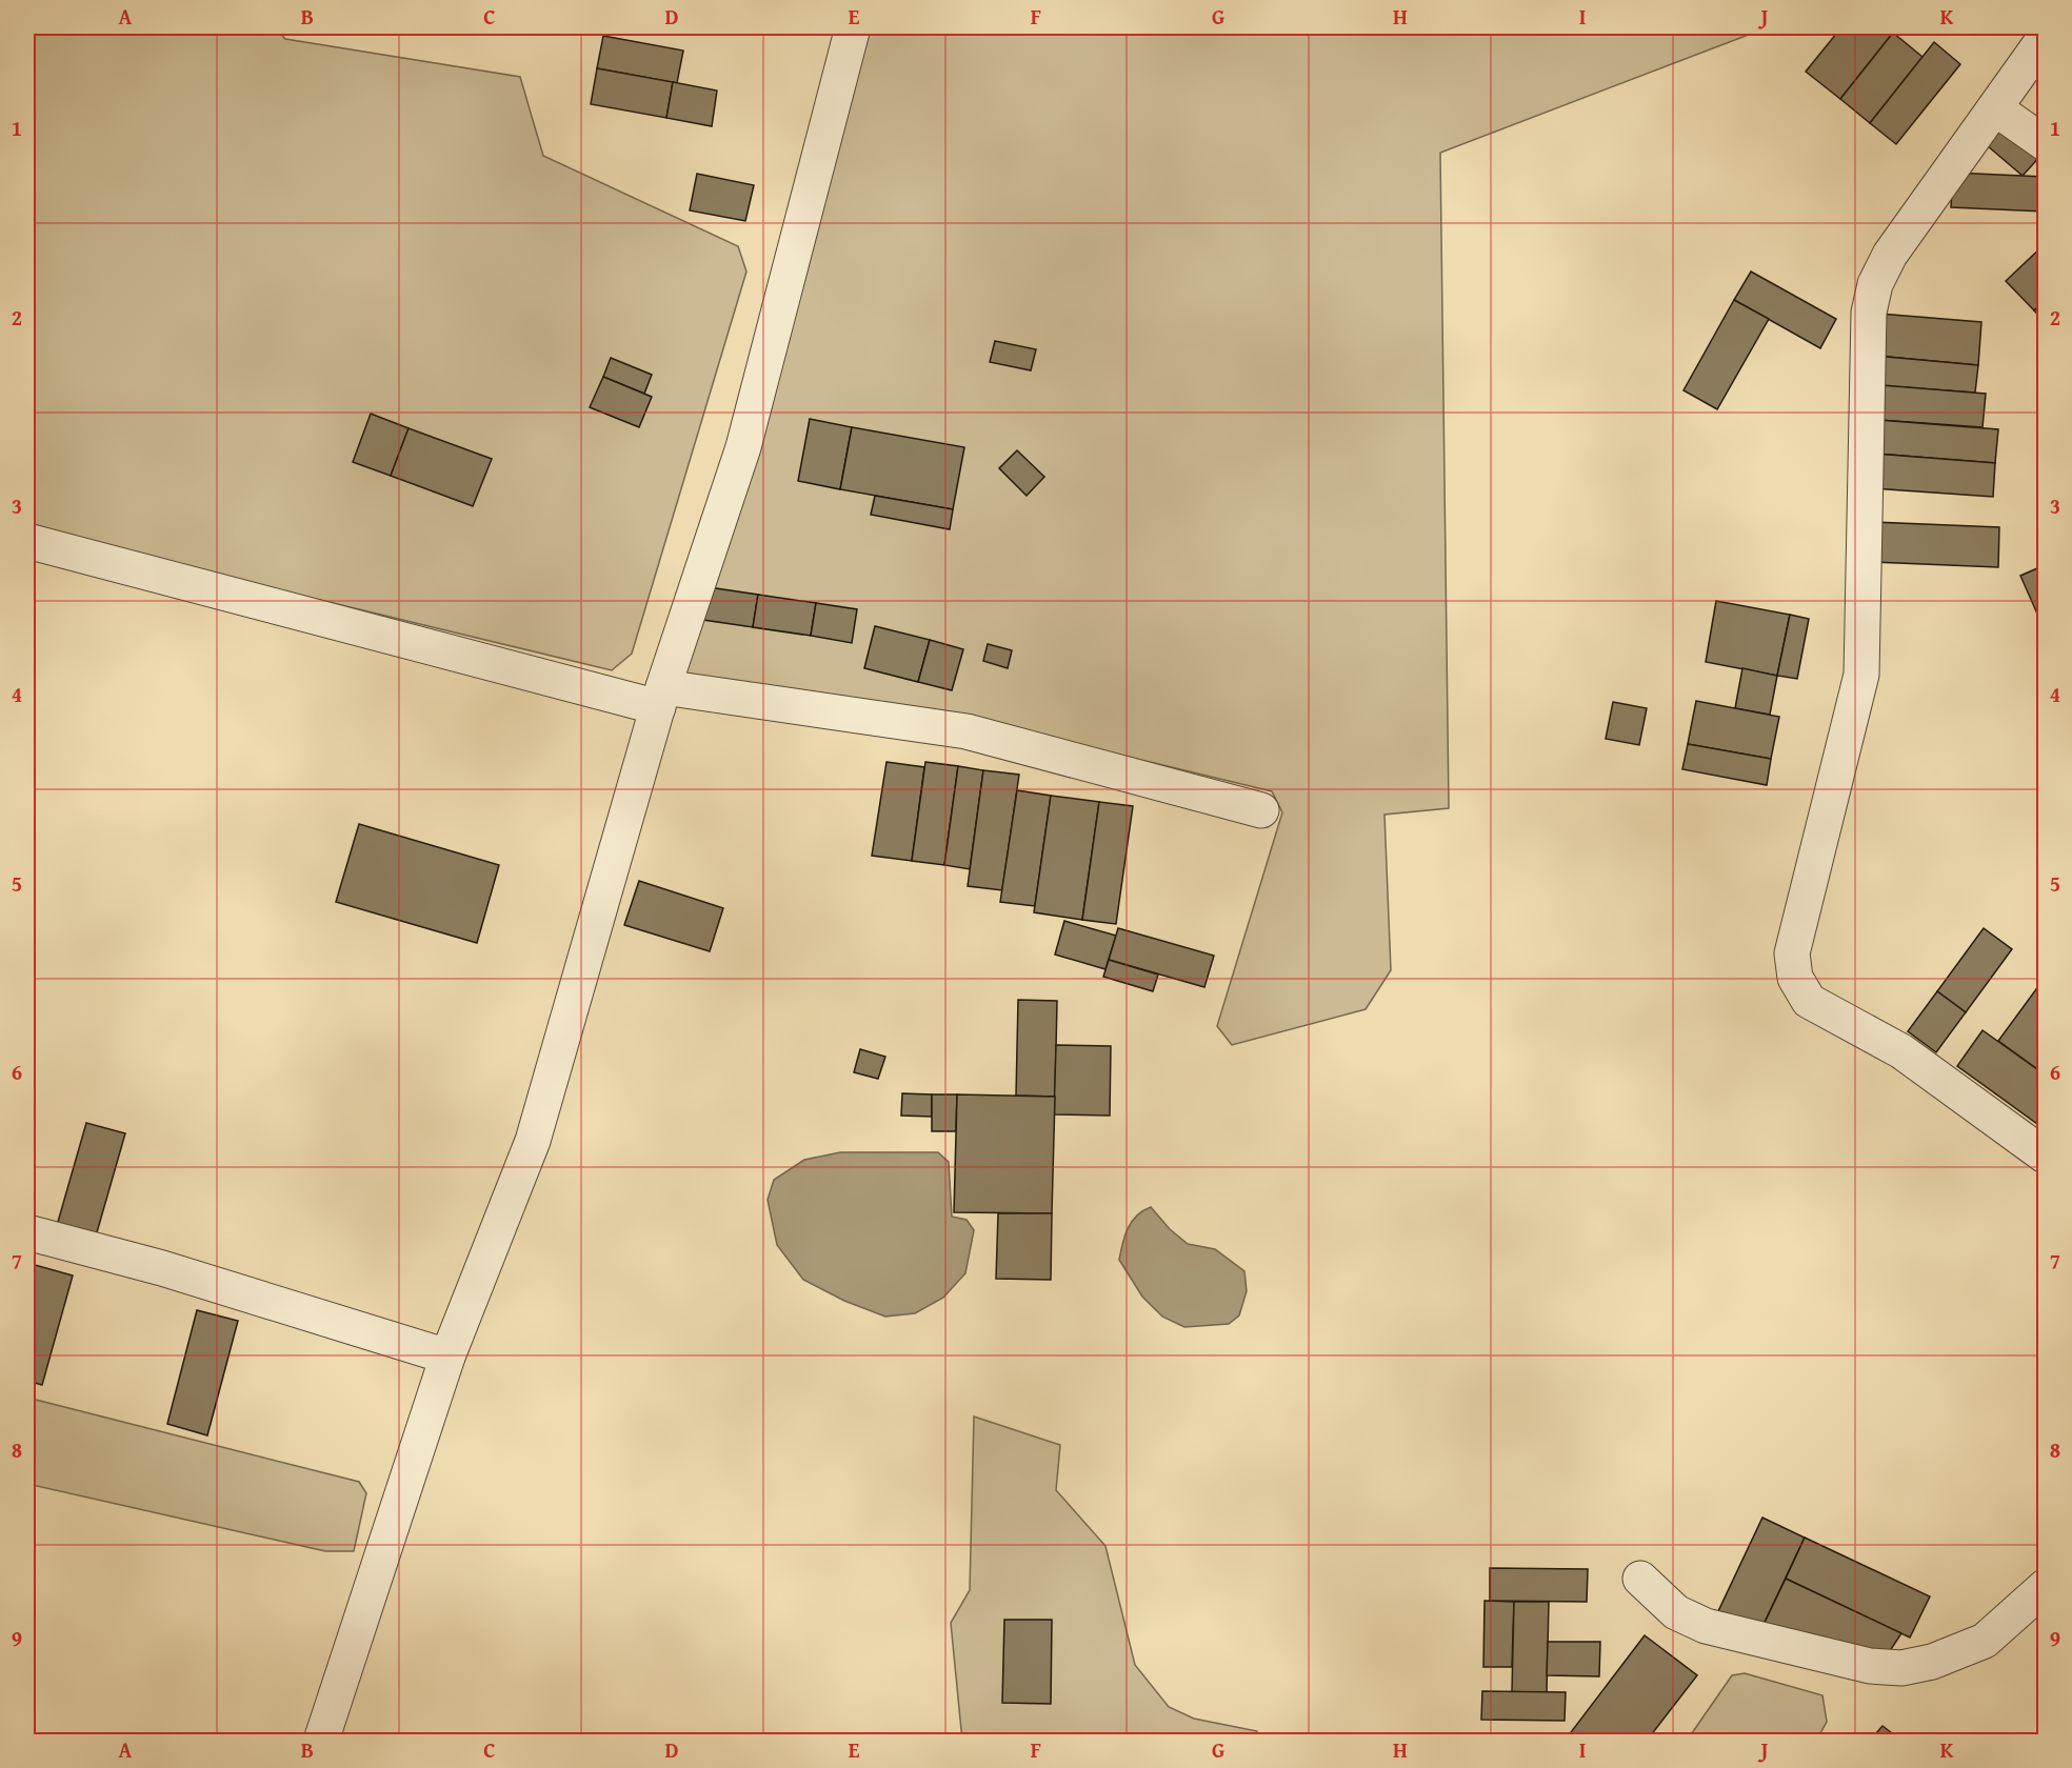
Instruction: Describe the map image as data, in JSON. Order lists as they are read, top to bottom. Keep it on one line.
{"grid":{"columns":["A","B","C","D","E","F","G","H","I","J","K"],"rows":["1","2","3","4","5","6","7","8","9"]}}
